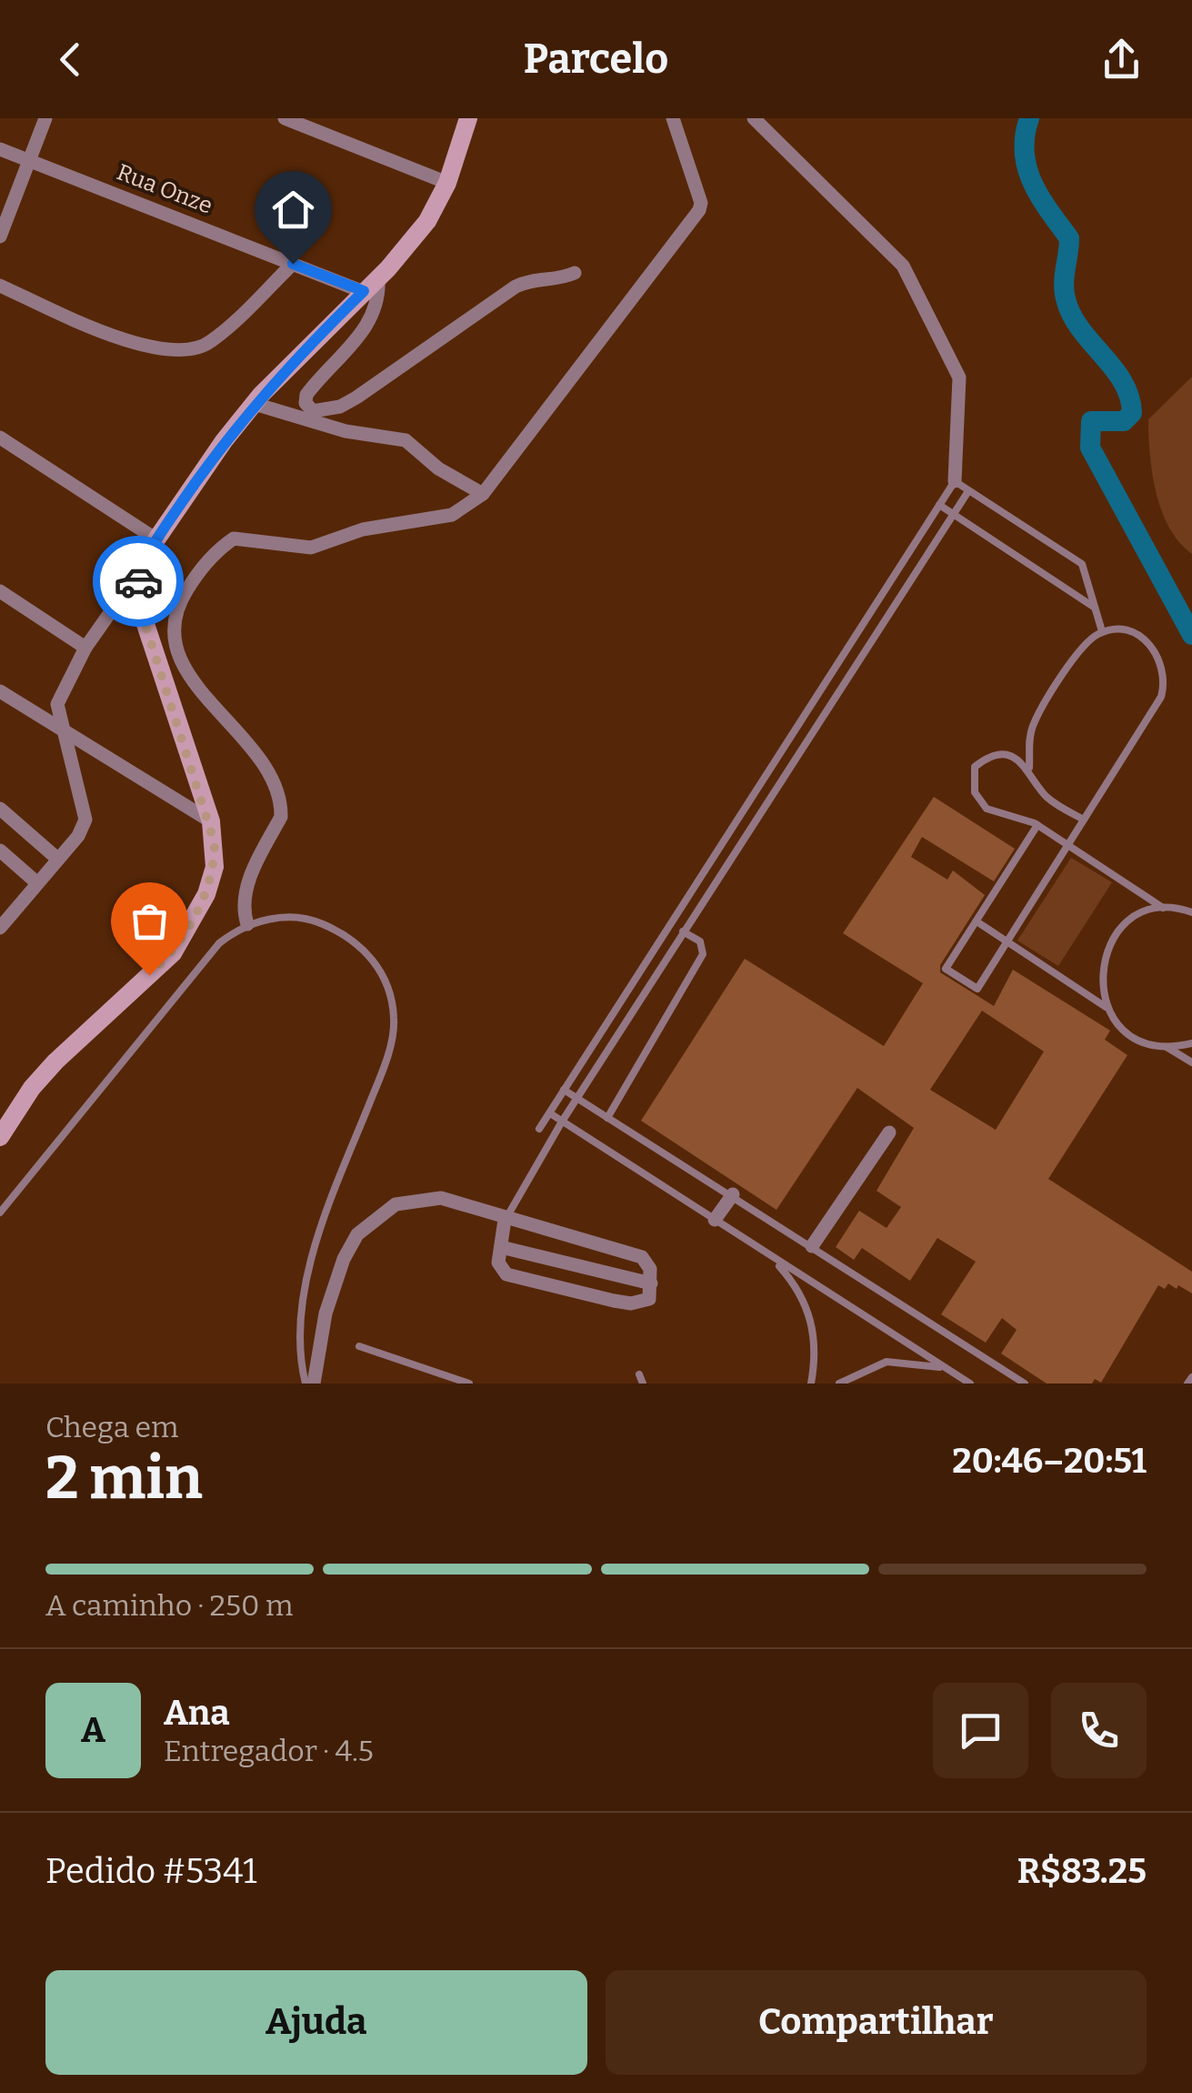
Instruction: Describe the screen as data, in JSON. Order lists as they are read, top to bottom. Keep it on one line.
{"streets":{"street":["Rua Onze"]},"page":{"header":"Parcelo","heading":["2 min","Chega em","20:46–20:51"],"panel":["Ana","Entregador · 4.5","Pedido #5341","R$83.25"],"bar":"A caminho · 250 m","round":"A","buttons":["Ajuda","Compartilhar"]}}
